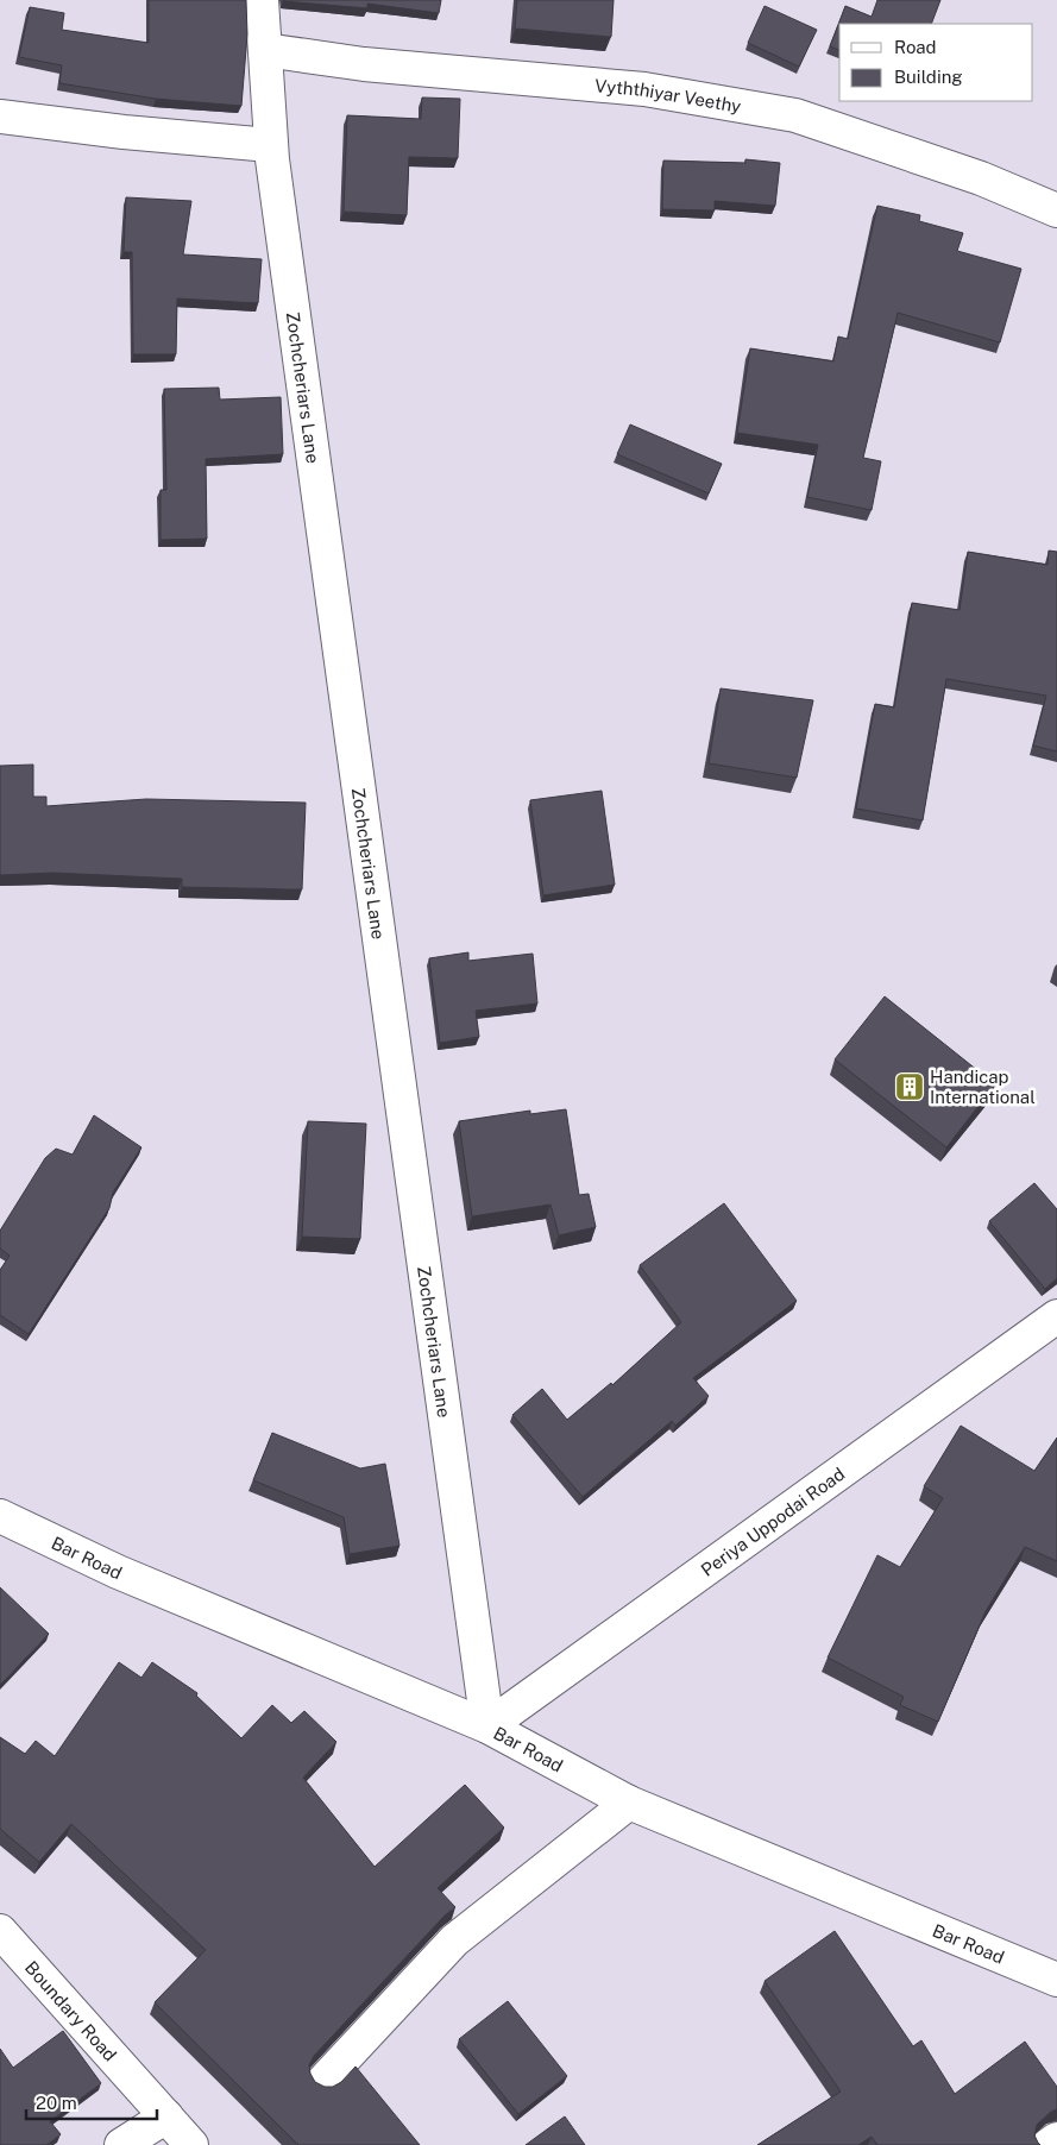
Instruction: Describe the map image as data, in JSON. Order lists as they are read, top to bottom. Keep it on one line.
{"streets":{"street":["Vyththiyar Veethy","Zochcheriars Lane","Periya Uppodai Road","Bar Road","Boundary Road"]},"crossings":[["Vyththiyar Veethy","Zochcheriars Lane"],["Zochcheriars Lane","Periya Uppodai Road"],["Zochcheriars Lane","Bar Road"],["Periya Uppodai Road","Bar Road"]],"places":{"building":["Handicap International"]},"legend":["Road","Building"],"scale_bar":"20 m"}
